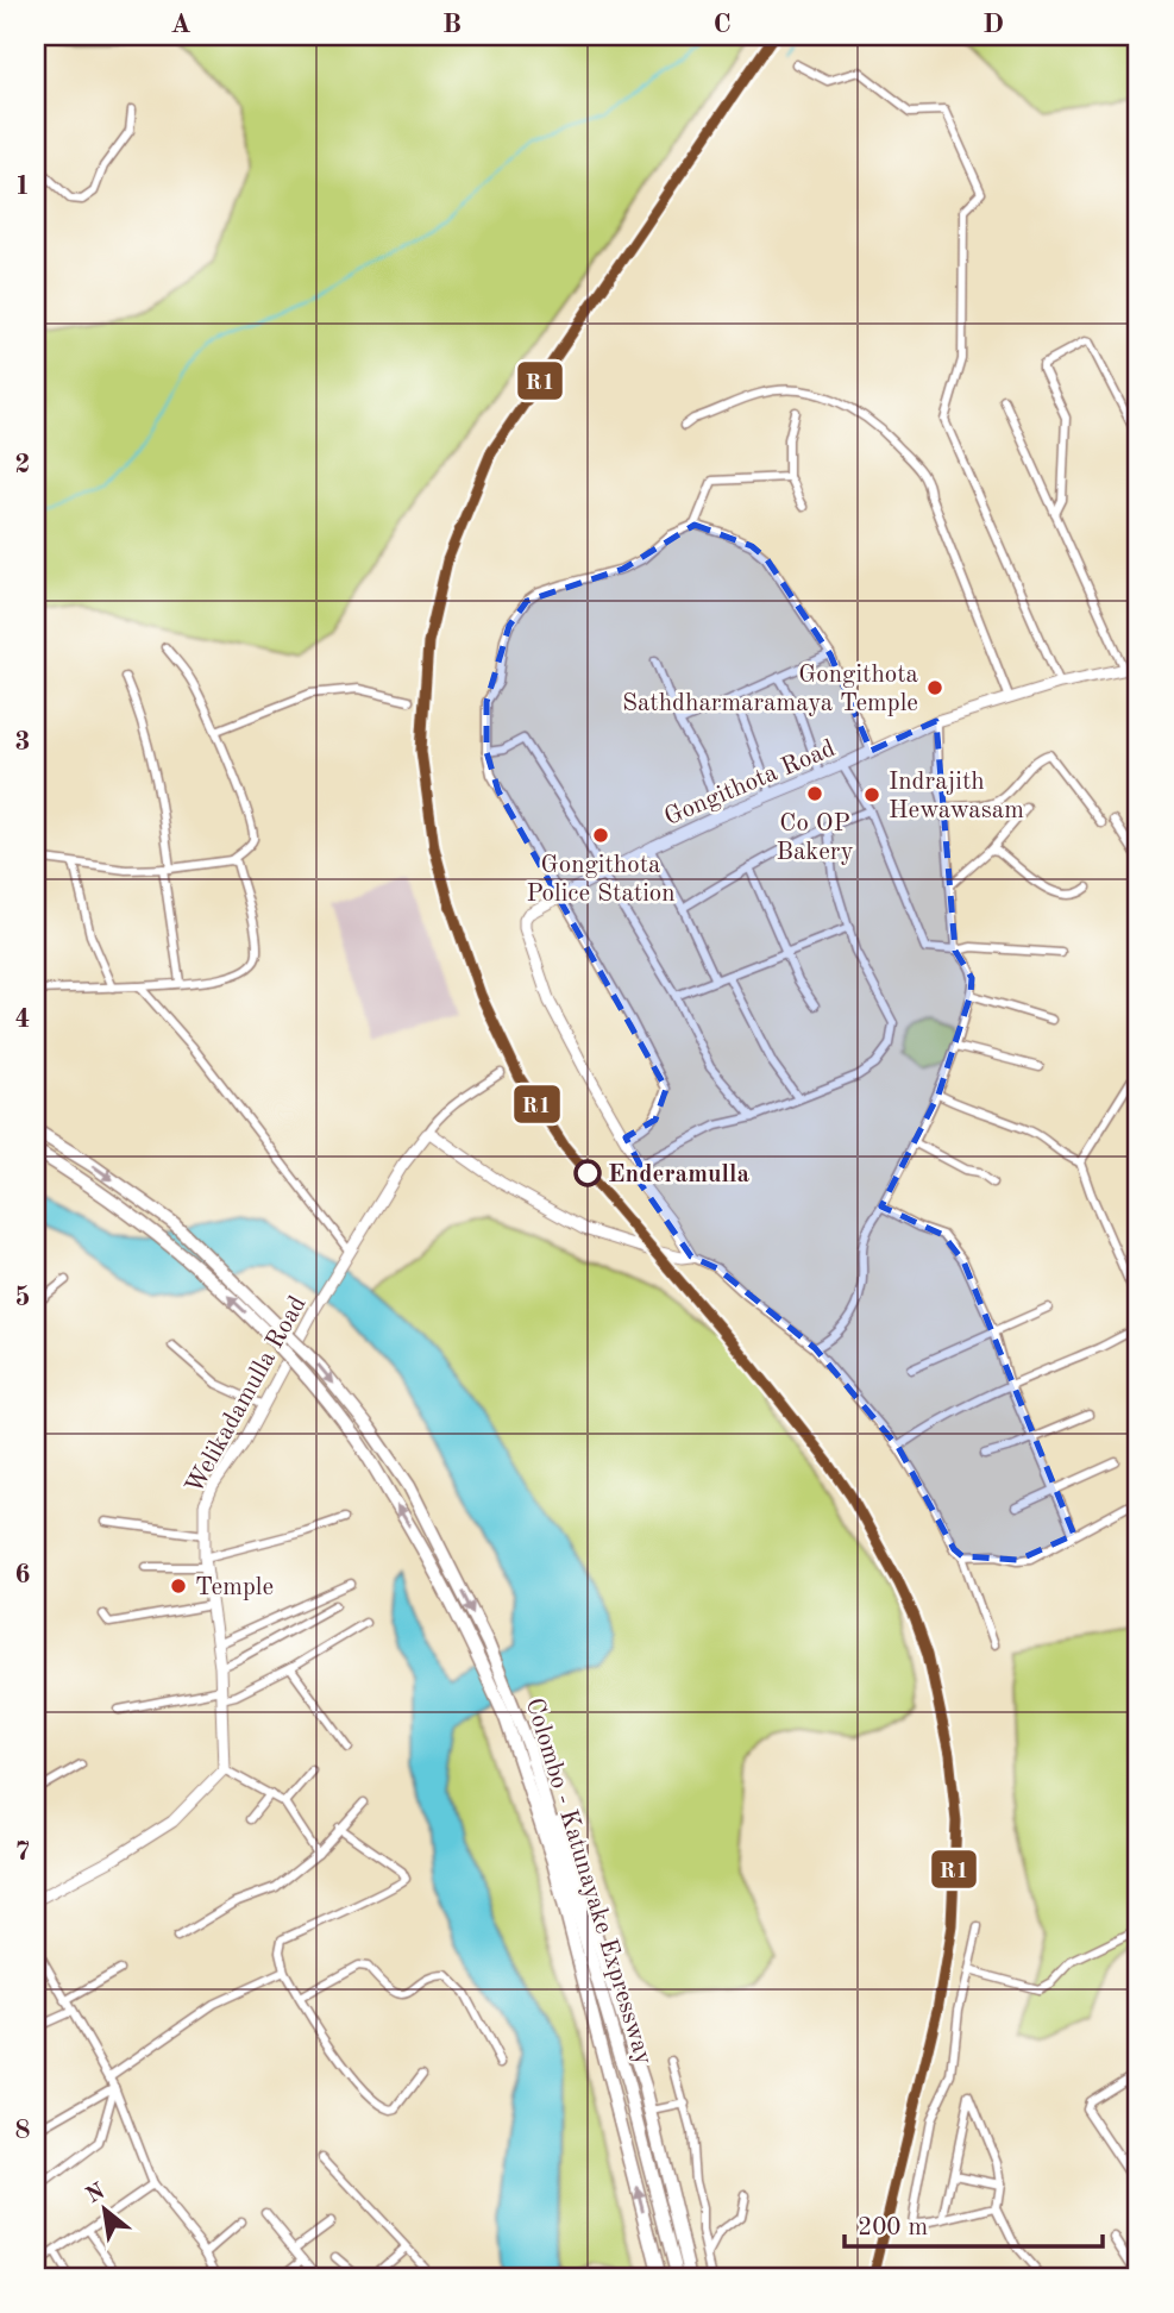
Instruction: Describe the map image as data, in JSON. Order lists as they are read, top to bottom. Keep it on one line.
{"streets":{"highway":["Colombo - Katunayake Expressway"],"street":["Gongithota Road","Welikadamulla Road"]},"places":["Gongithota Sathdharmaramaya Temple","Co OP Bakery","Indrajith Hewawasam","Gongithota Police Station","Enderamulla","Temple"],"lines":["transit line R1"],"scale_bar":"200 m","north":"top left","grid":{"columns":["A","B","C","D"],"rows":["1","2","3","4","5","6","7","8"]}}
